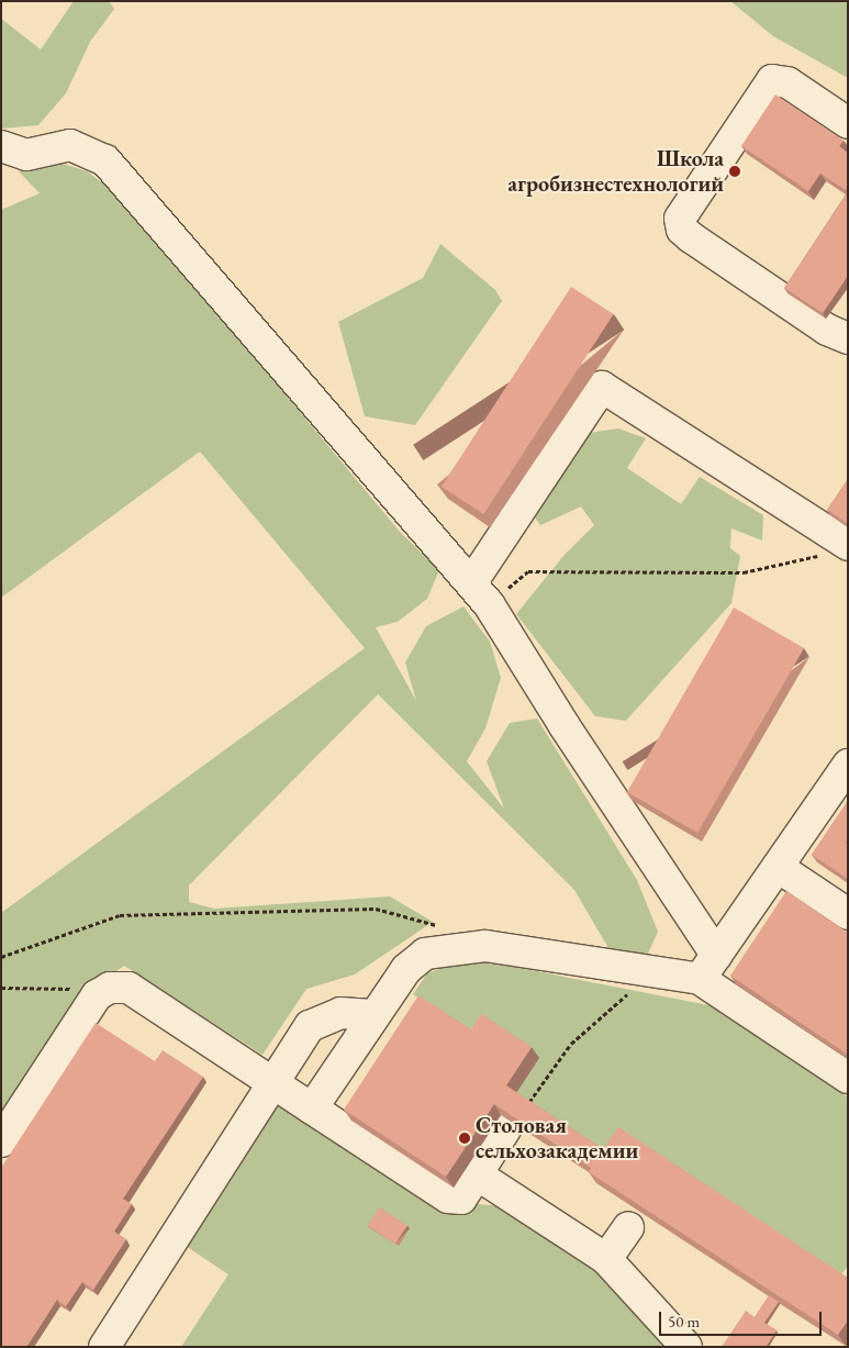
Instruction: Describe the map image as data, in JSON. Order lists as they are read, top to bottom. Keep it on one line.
{"places":["Школа агробизнестехнологий","Столовая сельхозакадемии"],"scale_bar":"50 m"}
